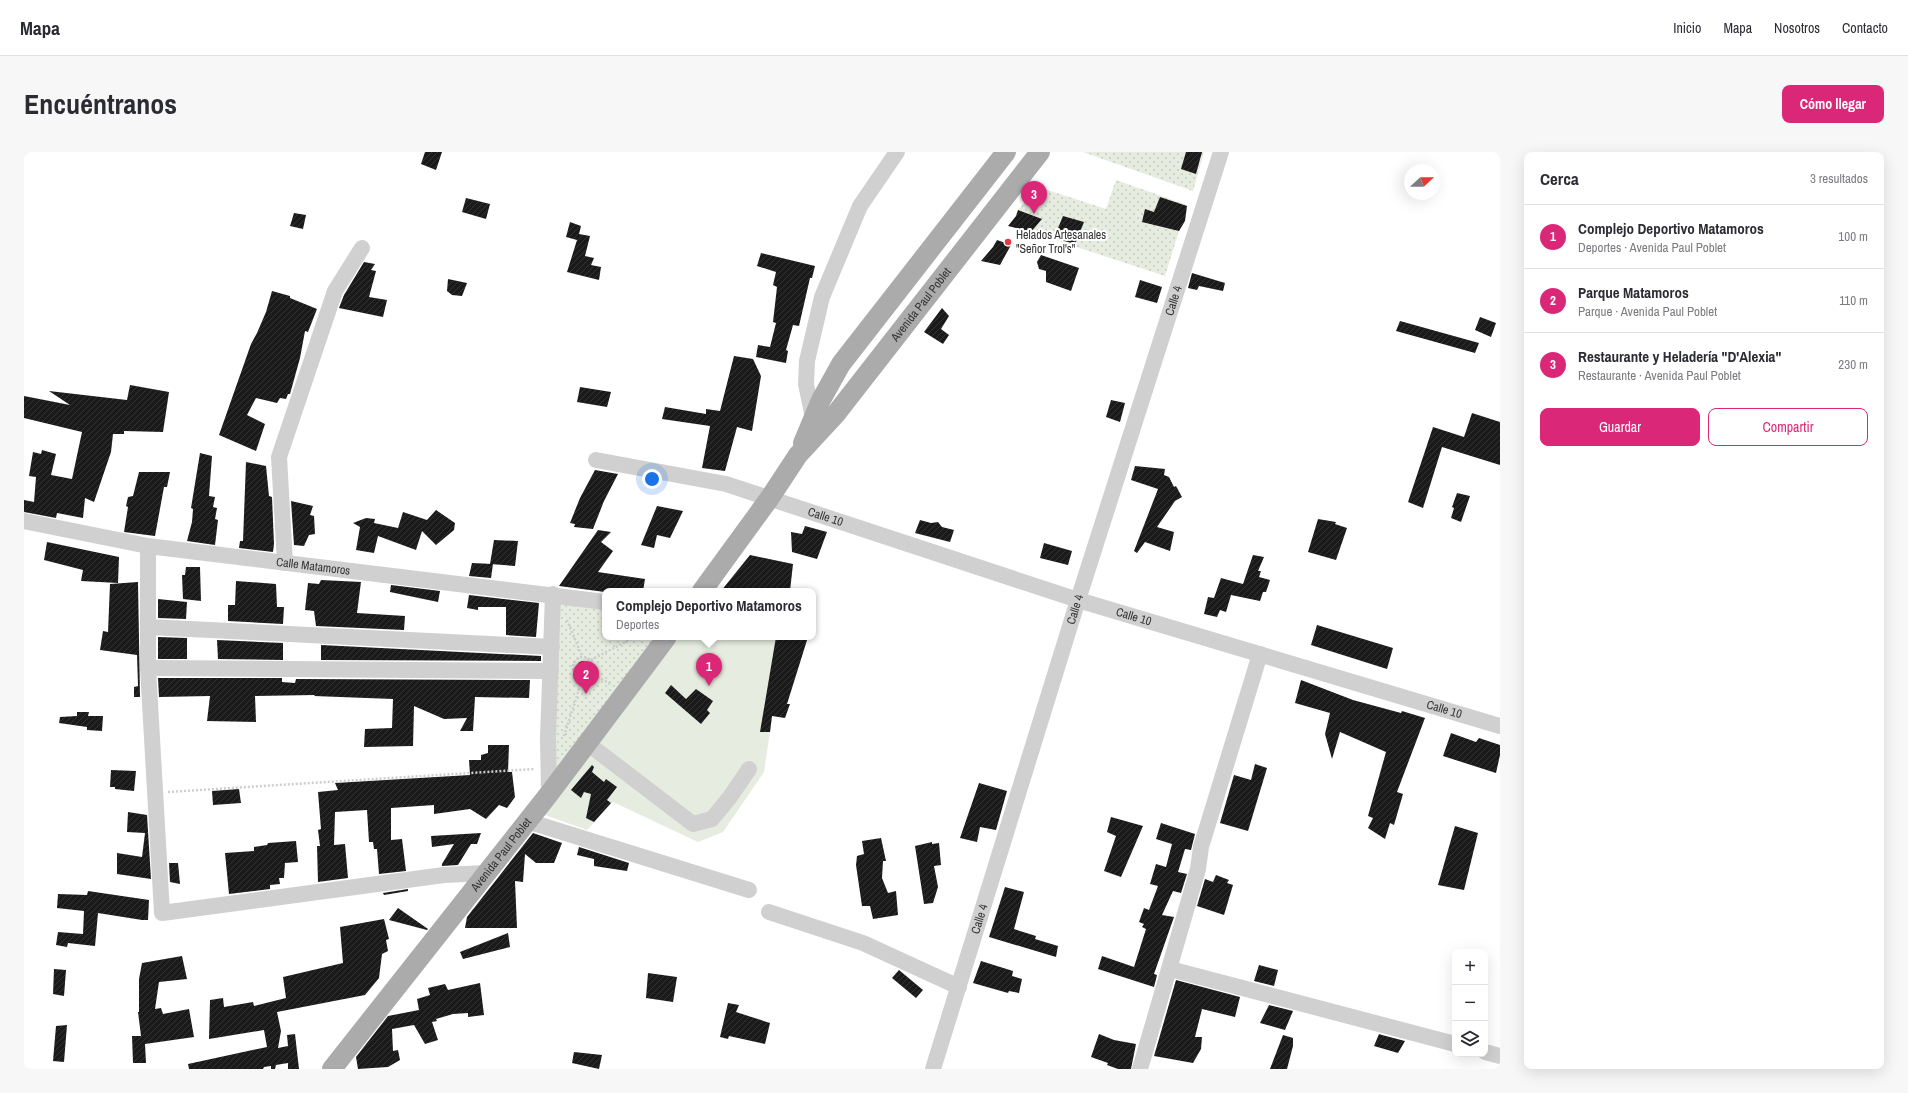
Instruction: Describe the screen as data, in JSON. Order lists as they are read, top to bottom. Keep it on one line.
{"streets":{"main road":["Avenida Paul Poblet"],"street":["Calle 4","Calle 10","Calle Matamoros"]},"crossings":[["Calle 4","Calle 10"],["Avenida Paul Poblet","Calle 10"]],"places":["Helados Artesanales \"Señor Trol's\""],"north":"right","page":{"header":"Mapa","nav":["Inicio","Mapa","Nosotros","Contacto"],"title":"Encuéntranos","buttons":["Cómo llegar",["Guardar","Compartir"]],"heading":["Cerca","3 resultados"],"pins":["3","1","2"],"list":[{"mark":"1","name":"Complejo Deportivo Matamoros","note":"Deportes · Avenida Paul Poblet","value":"100 m"},{"mark":"2","name":"Parque Matamoros","note":"Parque · Avenida Paul Poblet","value":"110 m"},{"mark":"3","name":"Restaurante y Heladería \"D'Alexia\"","note":"Restaurante · Avenida Paul Poblet","value":"230 m"}],"popup":["Complejo Deportivo Matamoros","Deportes"],"map_buttons":["+","−"]}}
